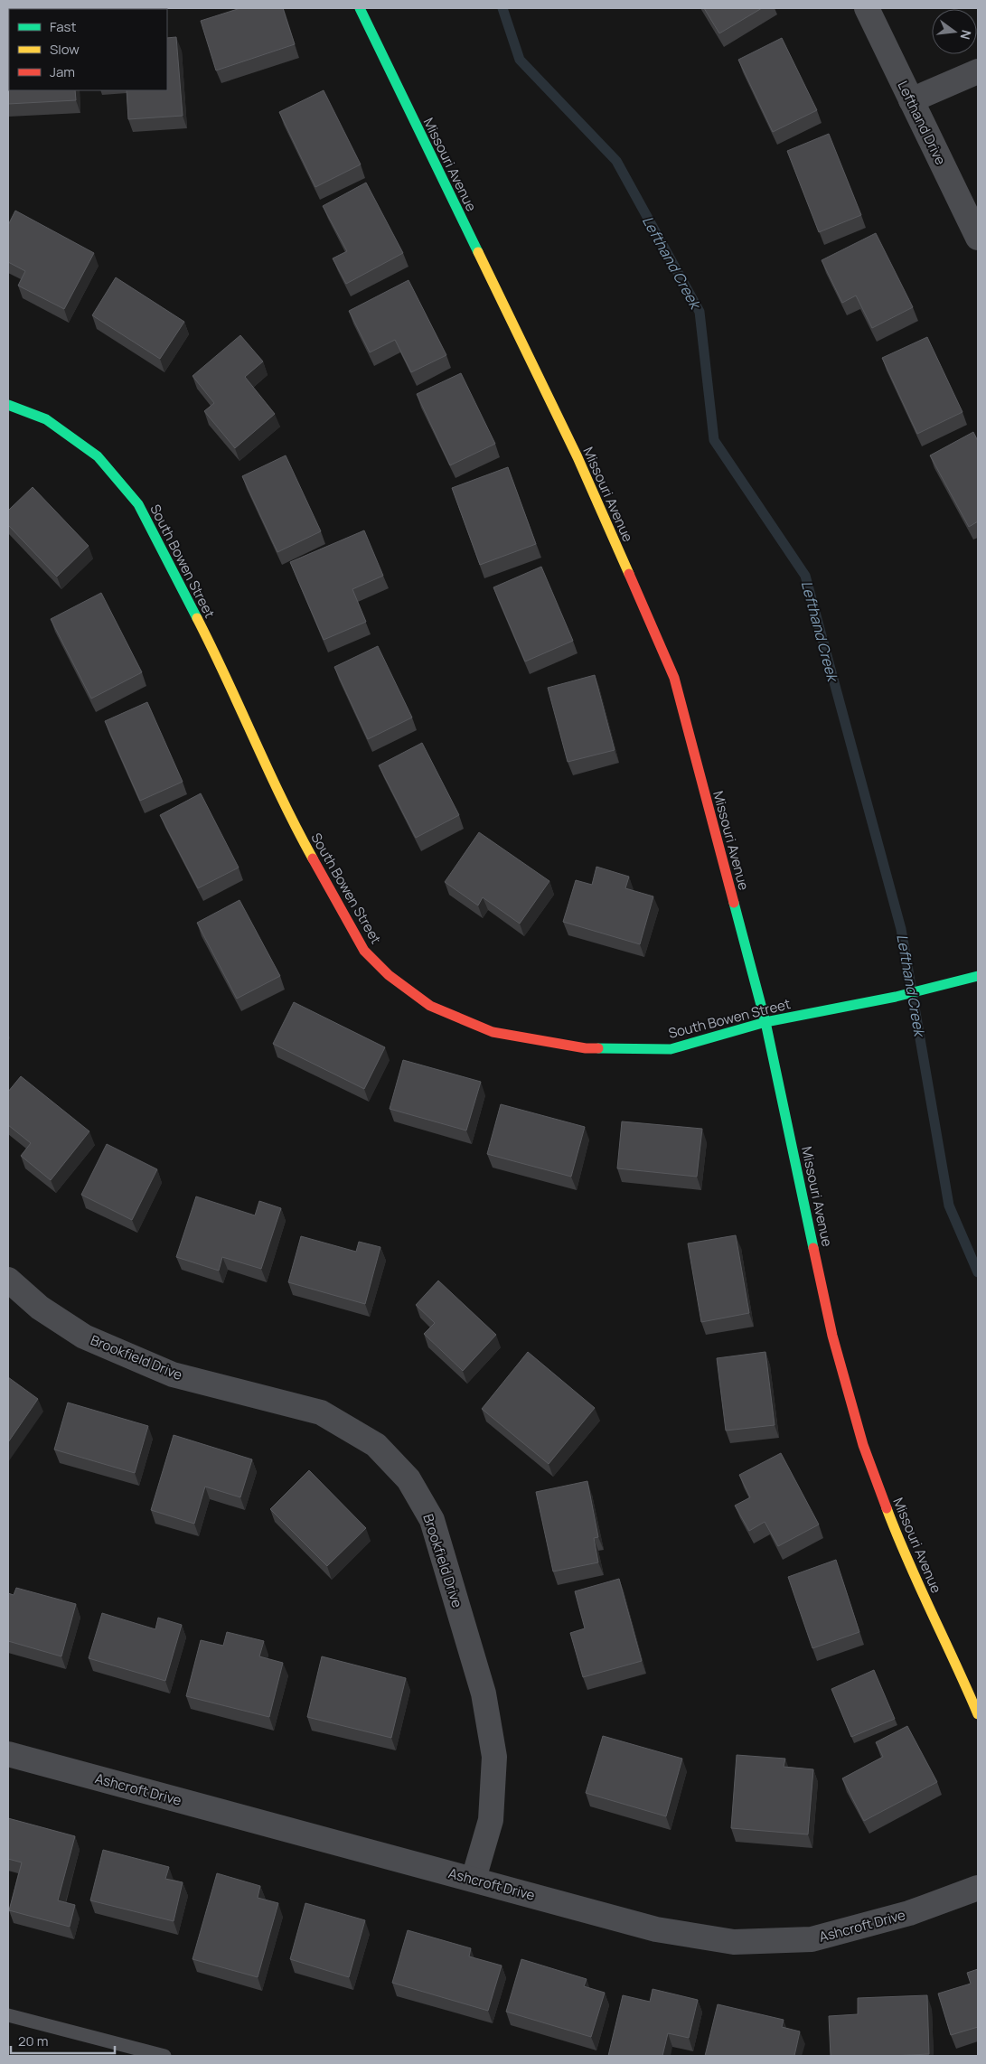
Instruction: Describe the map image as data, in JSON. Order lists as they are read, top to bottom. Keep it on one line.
{"streets":{"street":["Lefthand Drive","Missouri Avenue","South Bowen Street","Brookfield Drive","Ashcroft Drive"]},"crossings":[["Missouri Avenue","South Bowen Street"],["Brookfield Drive","Ashcroft Drive"]],"water":["Lefthand Creek"],"legend":["Fast","Slow","Jam"],"scale_bar":"20 m","north":"right"}
